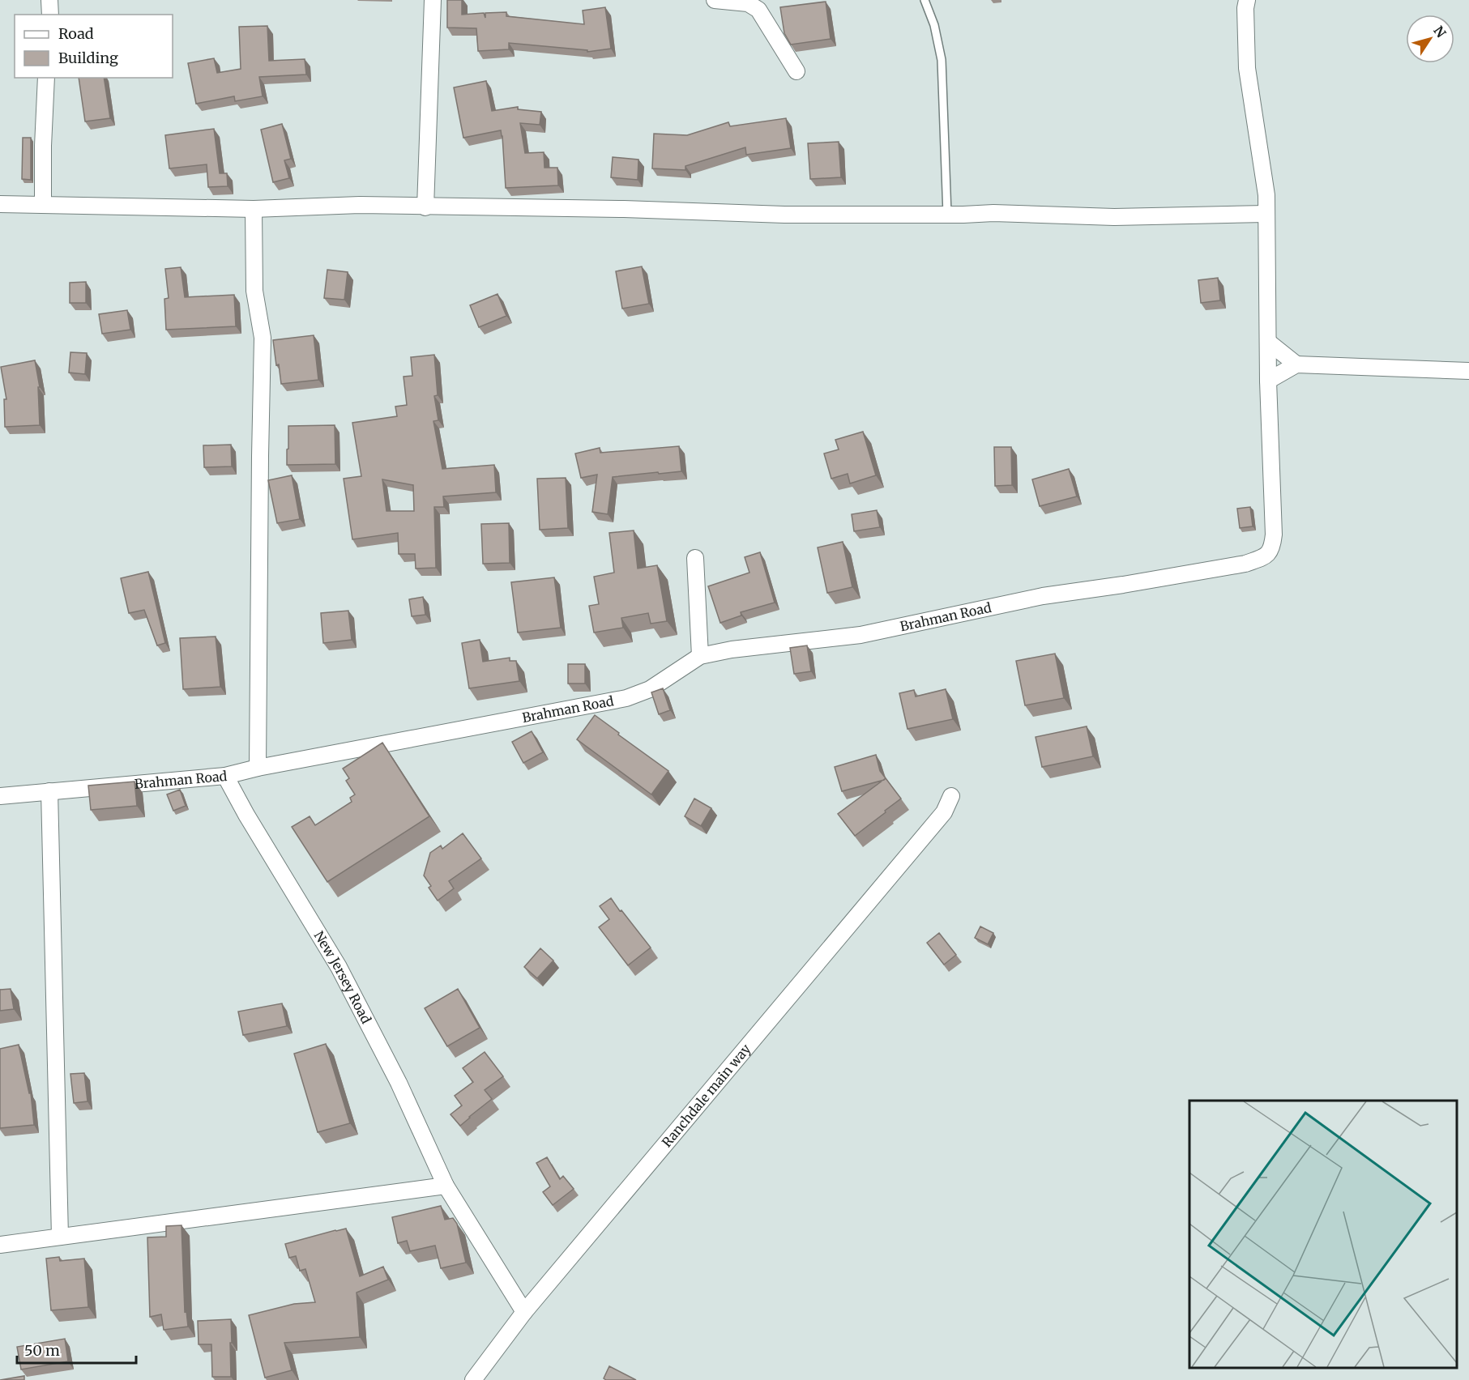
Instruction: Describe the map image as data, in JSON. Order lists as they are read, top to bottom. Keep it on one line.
{"streets":{"street":["Brahman Road","New Jersey Road","Ranchdale main way"]},"crossings":[["Brahman Road","New Jersey Road"],["New Jersey Road","Ranchdale main way"]],"legend":["Road","Building"],"scale_bar":"50 m","north":"top right"}
